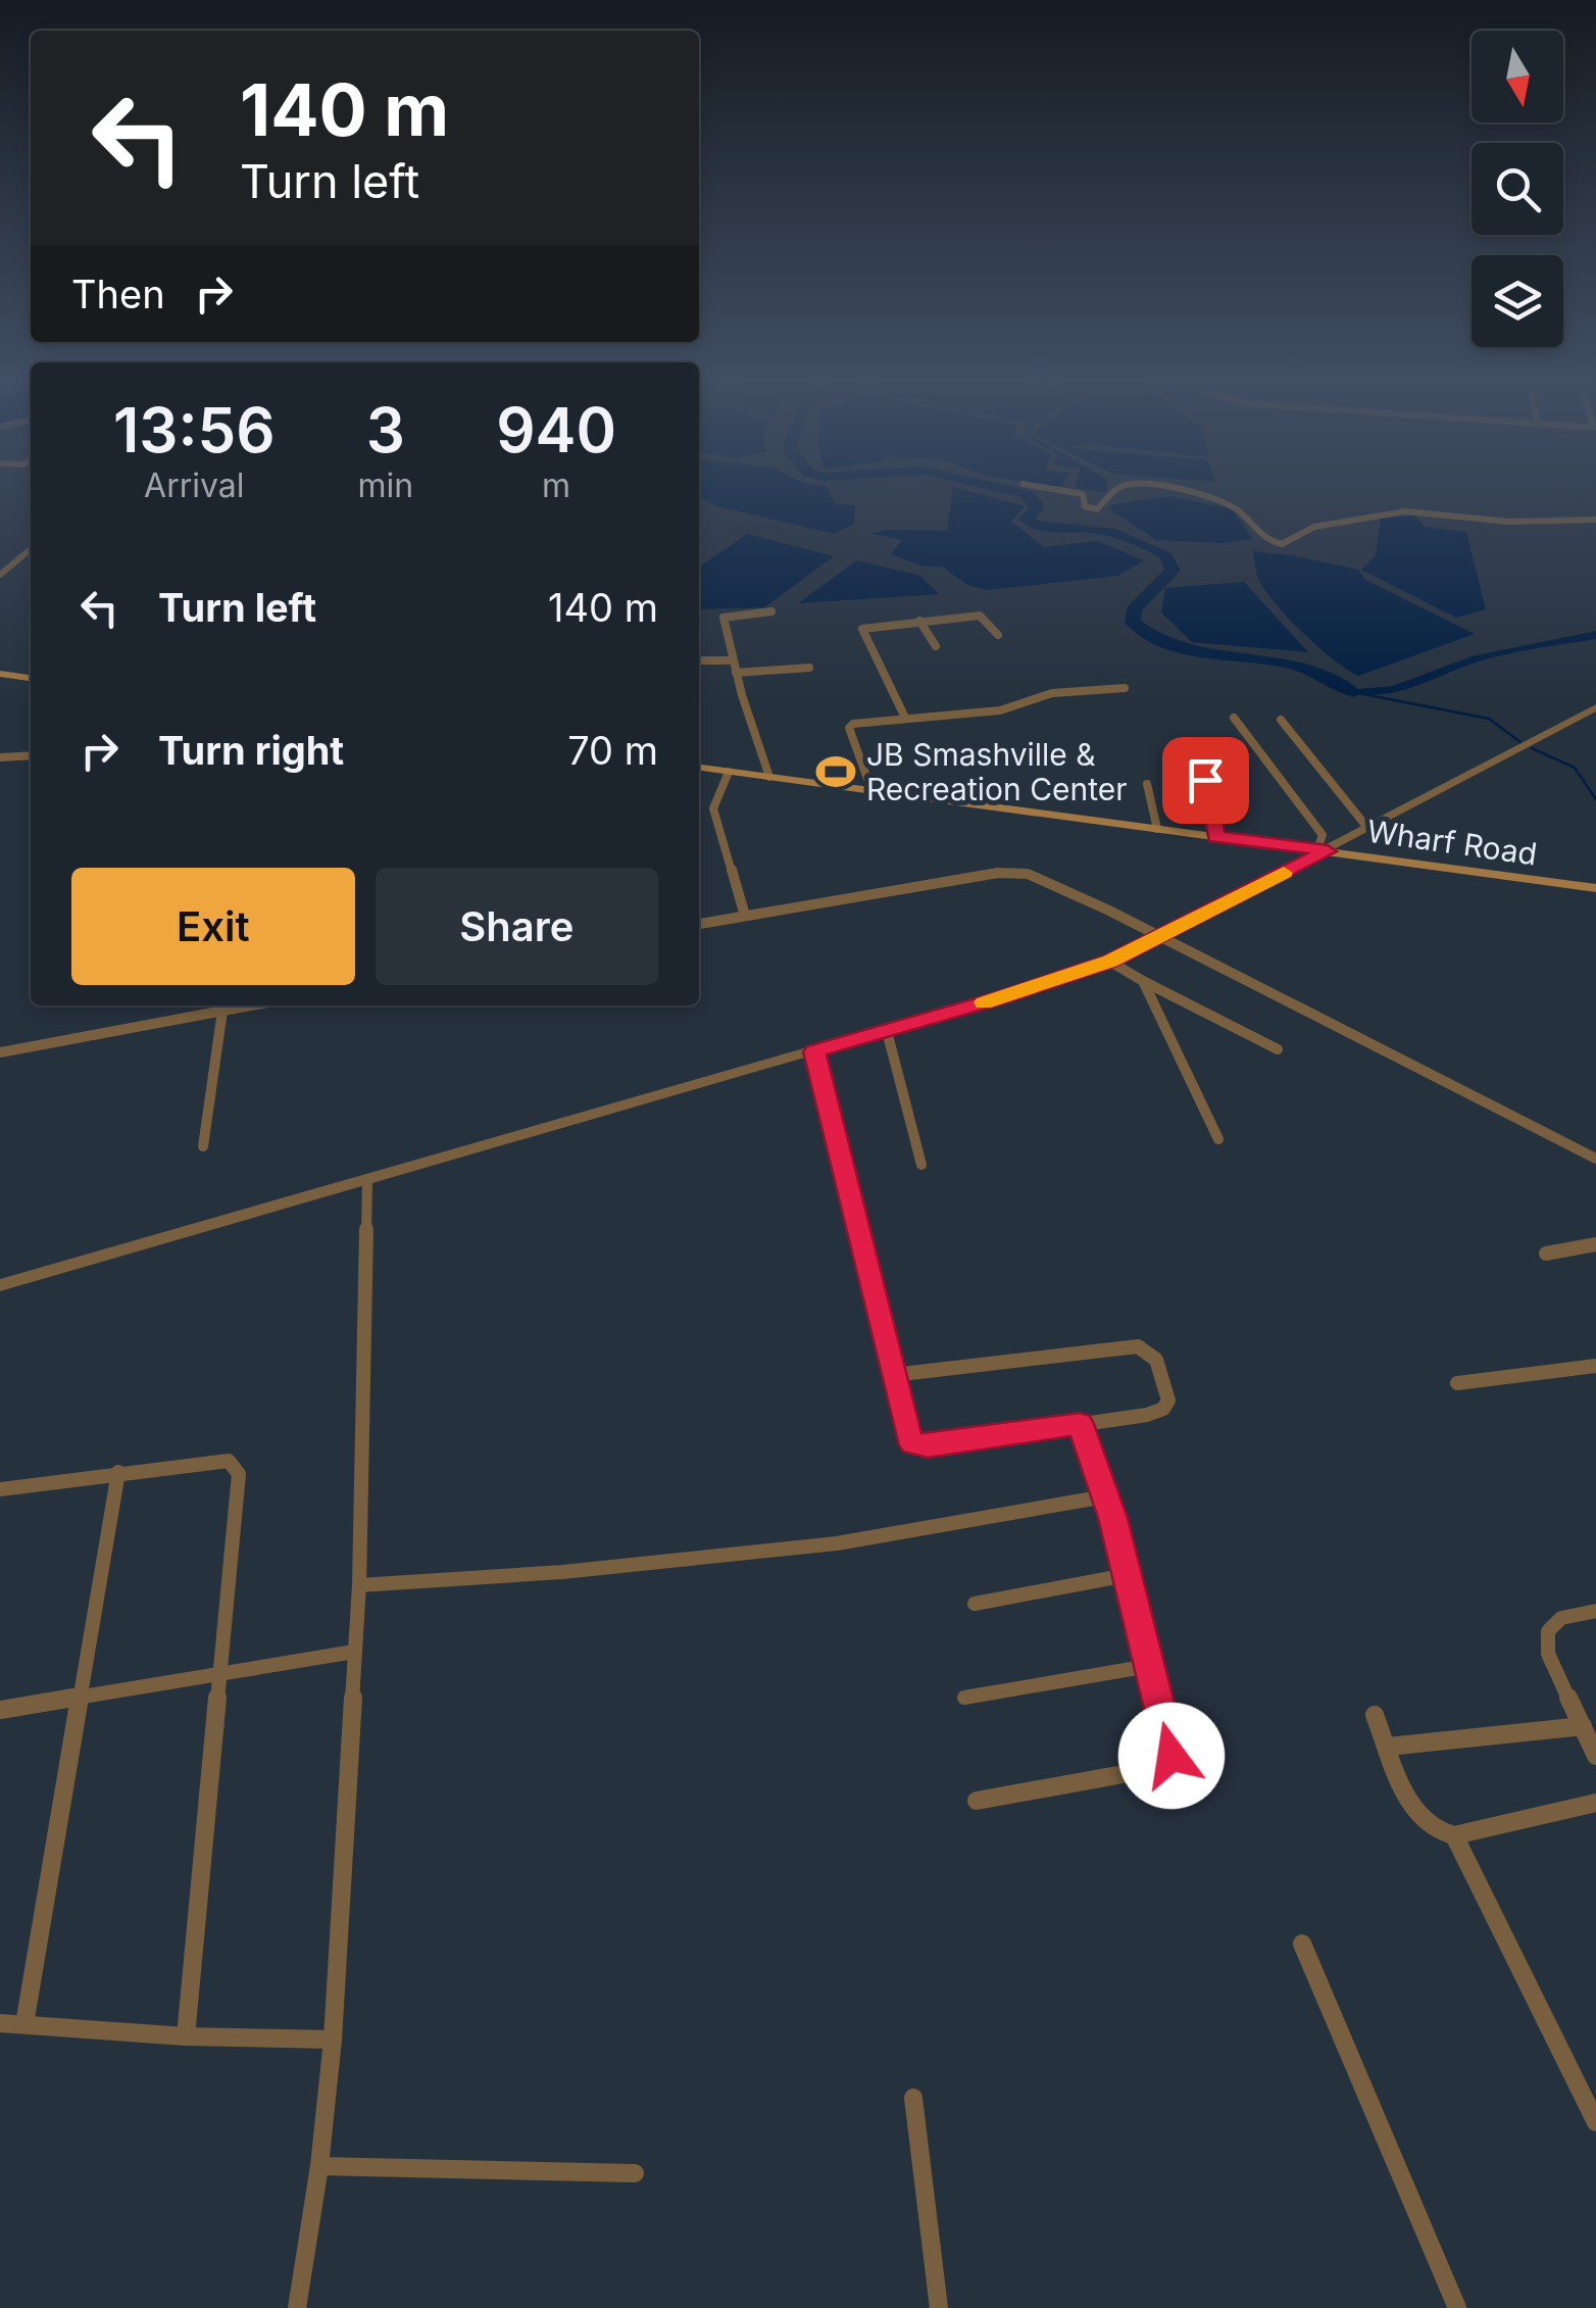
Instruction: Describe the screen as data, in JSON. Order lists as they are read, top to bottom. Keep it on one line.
{"streets":{"main road":["Wharf Road"]},"places":{"sports":["JB Smashville & Recreation Center"]},"north":"bottom","page":{"turn":["140 m","Turn left"],"then":"Then","eta":["13:56","Arrival","3","min","940","m"],"list":[{"name":"Turn left","value":"140 m"},{"name":"Turn right","value":"70 m"}],"buttons":["Exit","Share"]}}
